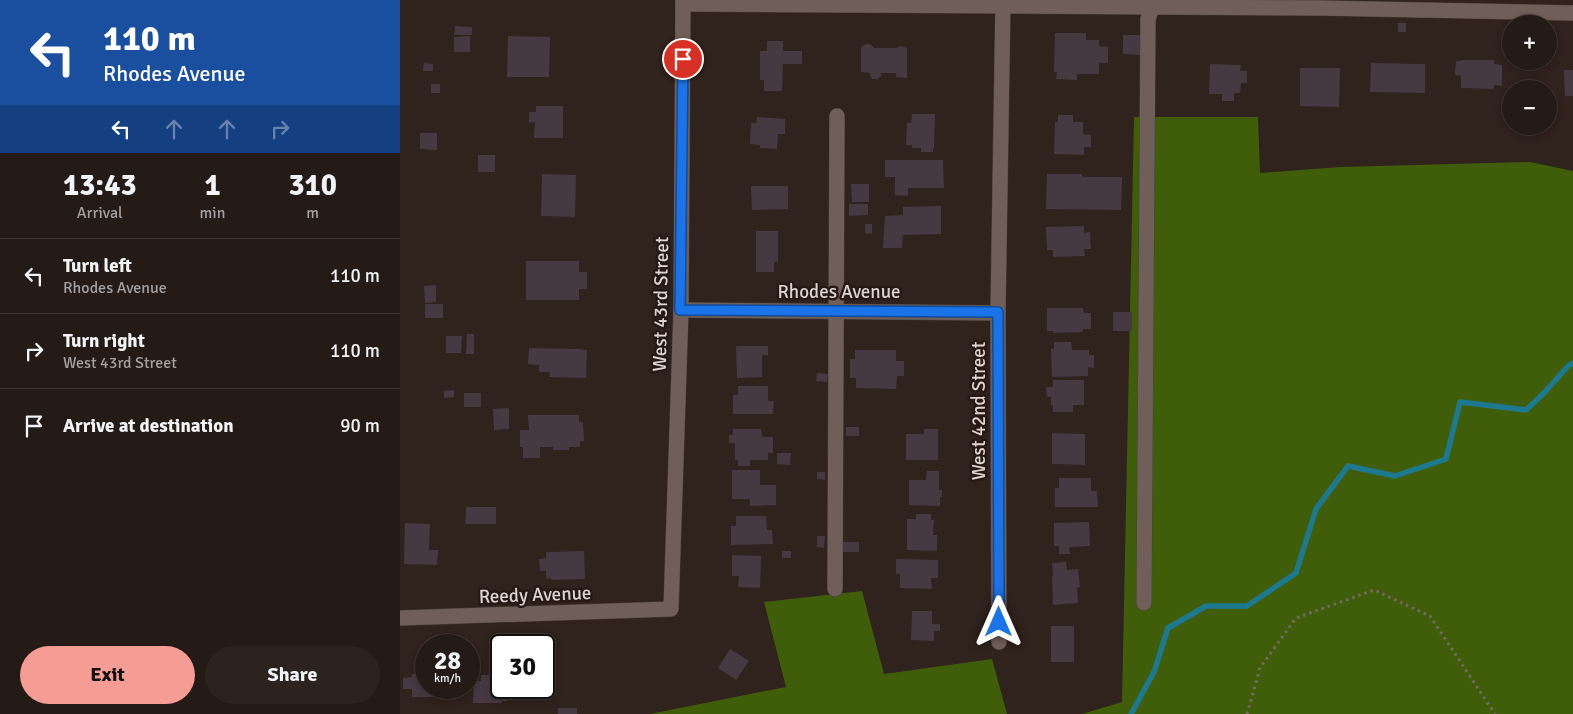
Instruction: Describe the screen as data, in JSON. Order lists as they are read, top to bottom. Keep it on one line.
{"streets":{"street":["Rhodes Avenue","West 43rd Street","West 42nd Street","Reedy Avenue"]},"crossings":[["Rhodes Avenue","West 43rd Street"],["Rhodes Avenue","West 42nd Street"],["West 43rd Street","Reedy Avenue"]],"page":{"turn":["110 m","Rhodes Avenue"],"map_buttons":["+","−"],"eta":["13:43","Arrival","1","min","310","m"],"list":[{"name":"Turn left","note":"Rhodes Avenue","value":"110 m"},{"name":"Turn right","note":"West 43rd Street","value":"110 m"},{"name":"Arrive at destination","value":"90 m"}],"speed":"28 km/h","limit":"30","buttons":["Exit","Share"]}}
